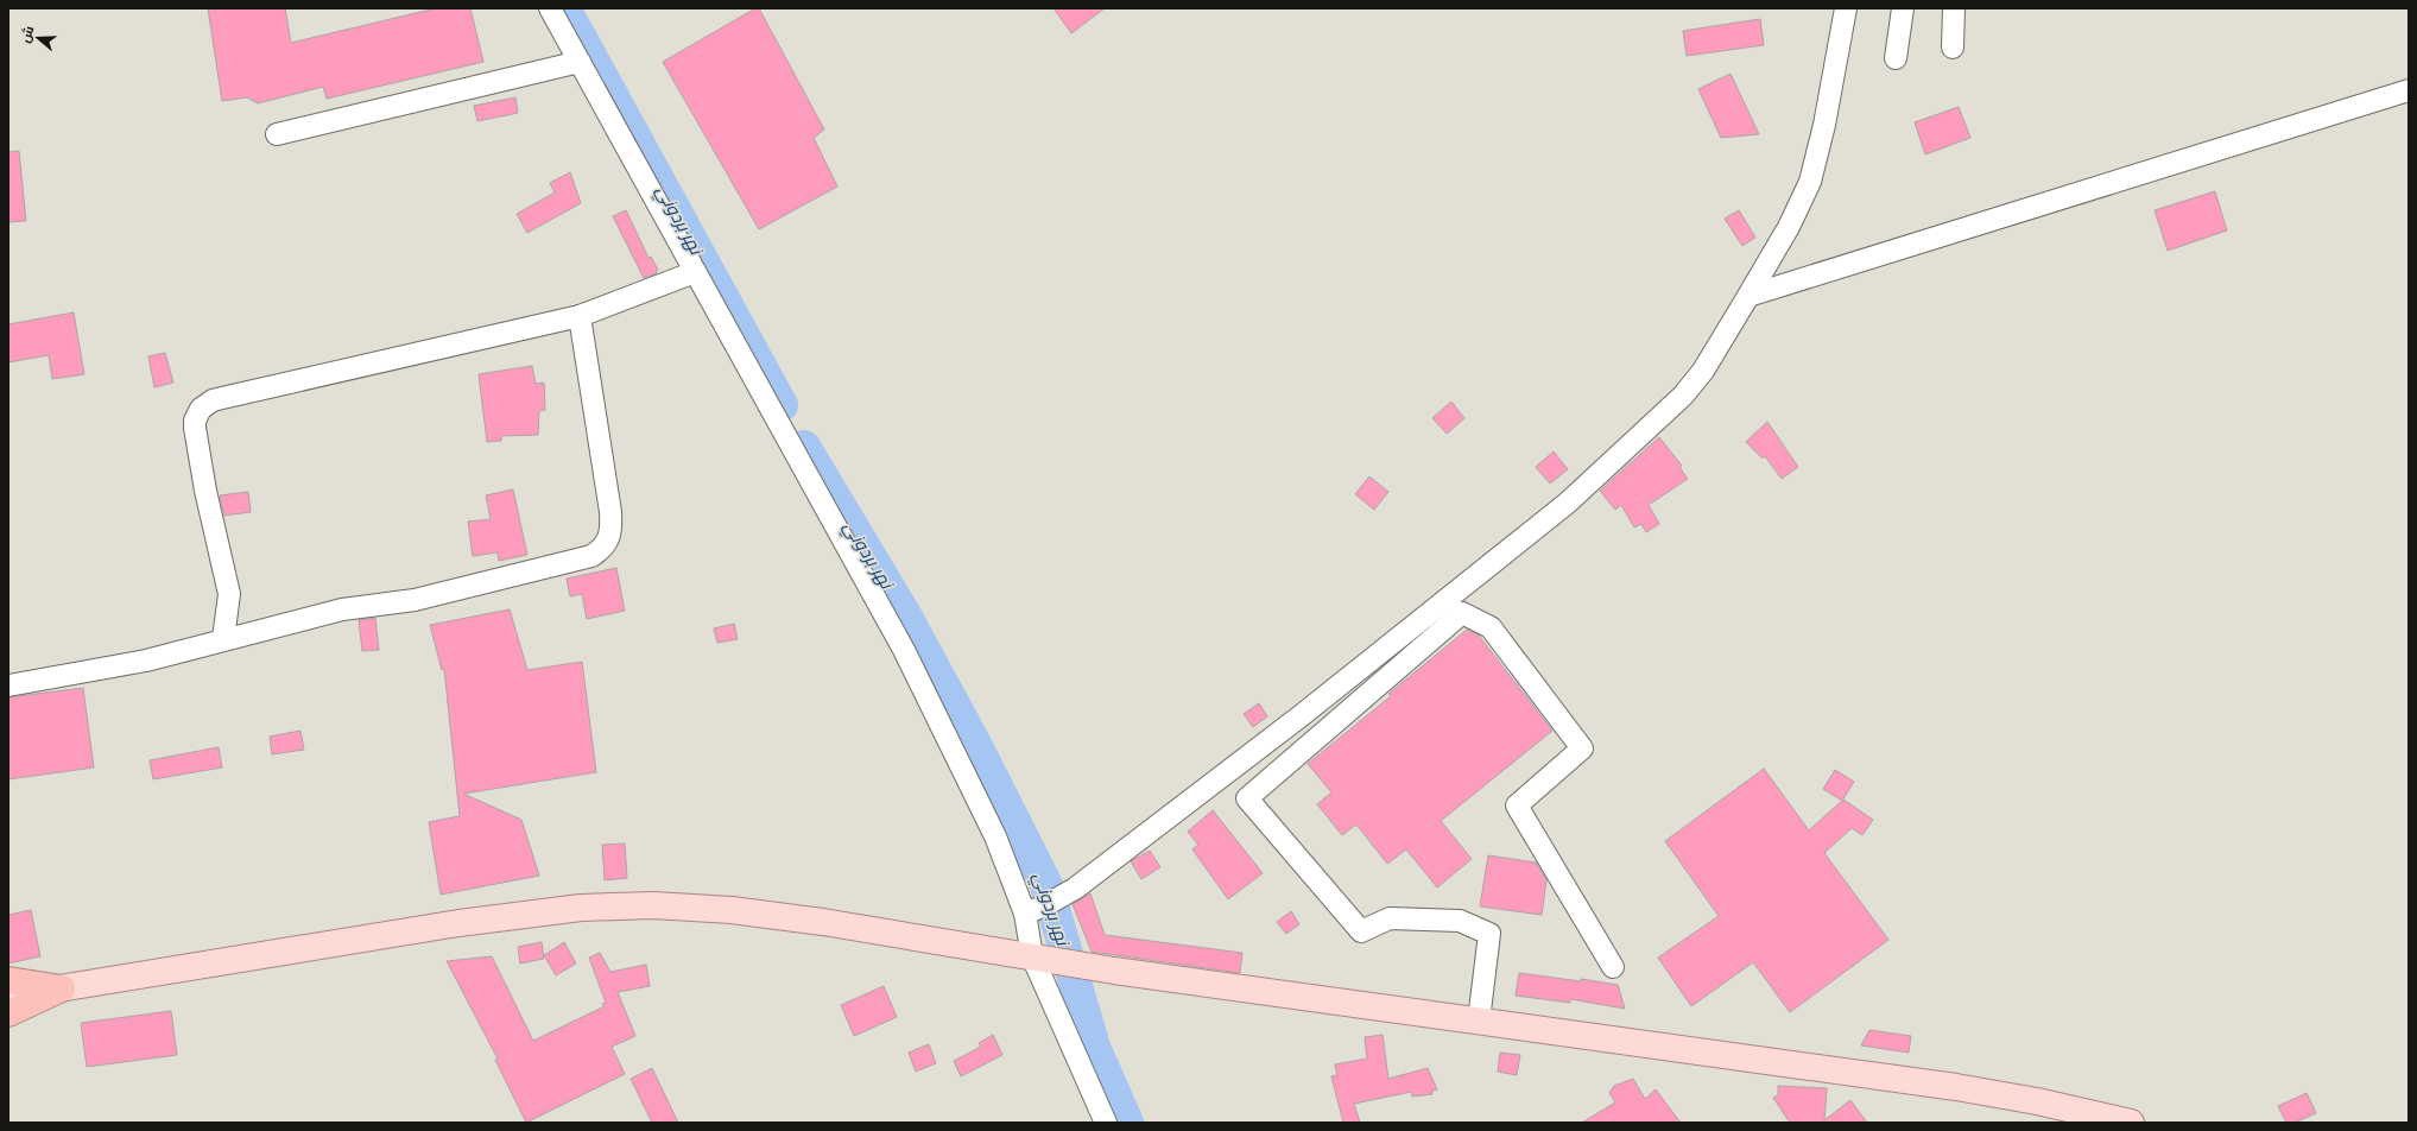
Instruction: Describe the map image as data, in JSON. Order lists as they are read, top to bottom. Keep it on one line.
{"water":["نهر بردوني"],"north":"left"}
